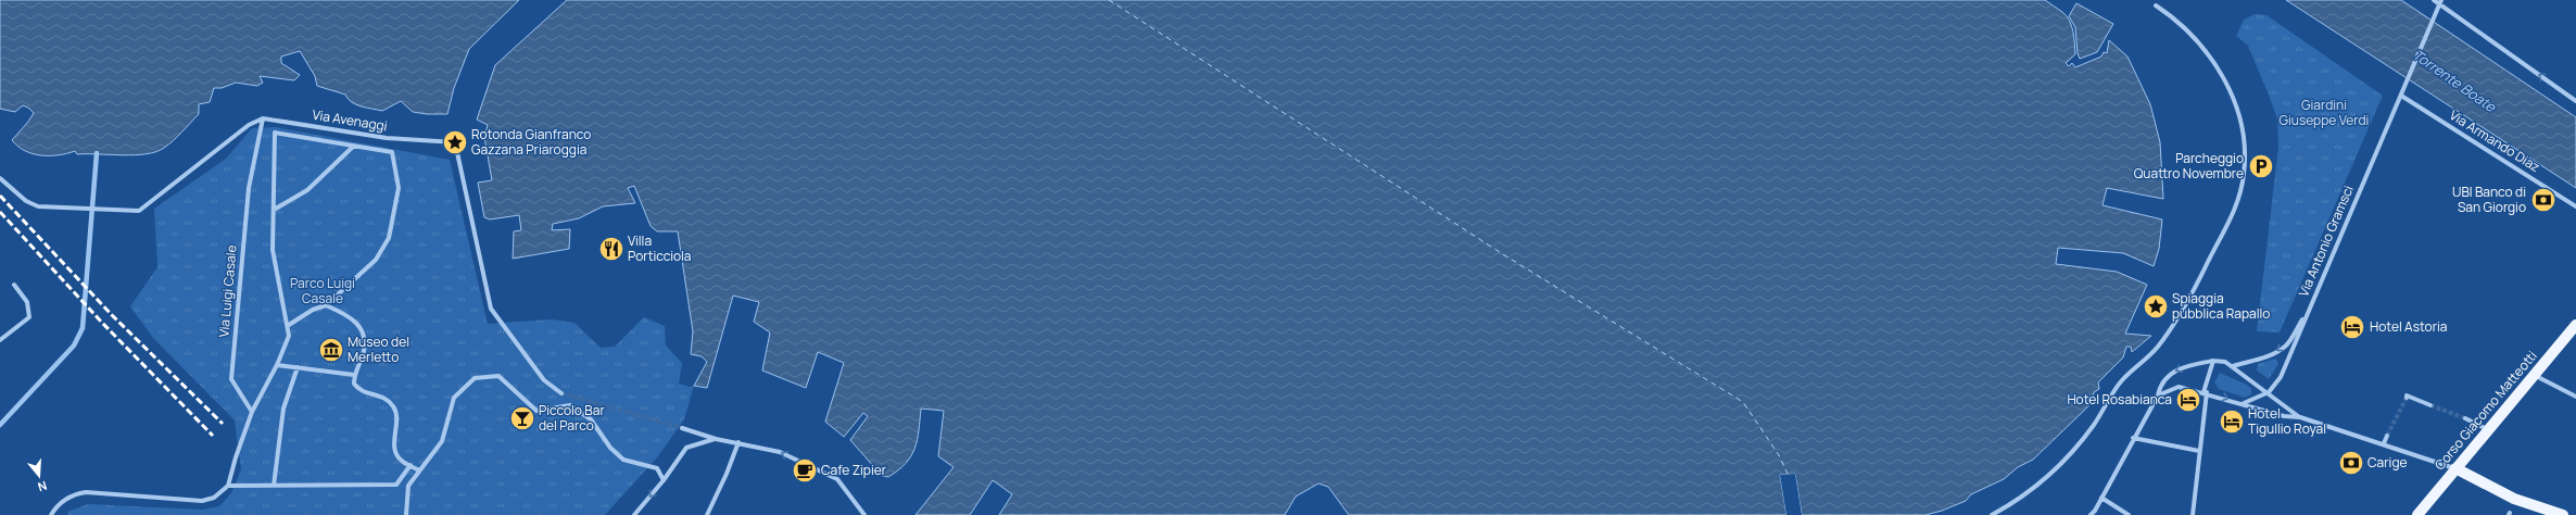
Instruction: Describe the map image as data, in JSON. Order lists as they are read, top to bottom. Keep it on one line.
{"streets":{"main road":["Corso Giacomo Matteotti"],"street":["Via Avenaggi","Via Armando Diaz","Via Antonio Gramsci","Via Luigi Casale"]},"crossings":[["Via Avenaggi","Via Luigi Casale"],["Via Armando Diaz","Via Antonio Gramsci"]],"water":["Torrente Boate"],"parks":["Giardini Giuseppe Verdi","Parco Luigi Casale"],"places":{"place":["Rotonda Gianfranco Gazzana Priaroggia","Spiaggia pubblica Rapallo"],"parking":["Parcheggio Quattro Novembre"],"bank":["UBI Banco di San Giorgio","Carige"],"restaurant":["Villa Porticciola"],"hotel":["Hotel Astoria","Hotel Rosabianca","Hotel Tigullio Royal"],"museum":["Museo del Merletto"],"bar":["Piccolo Bar del Parco"],"cafe":["Cafe Zipier"]},"north":"bottom"}
